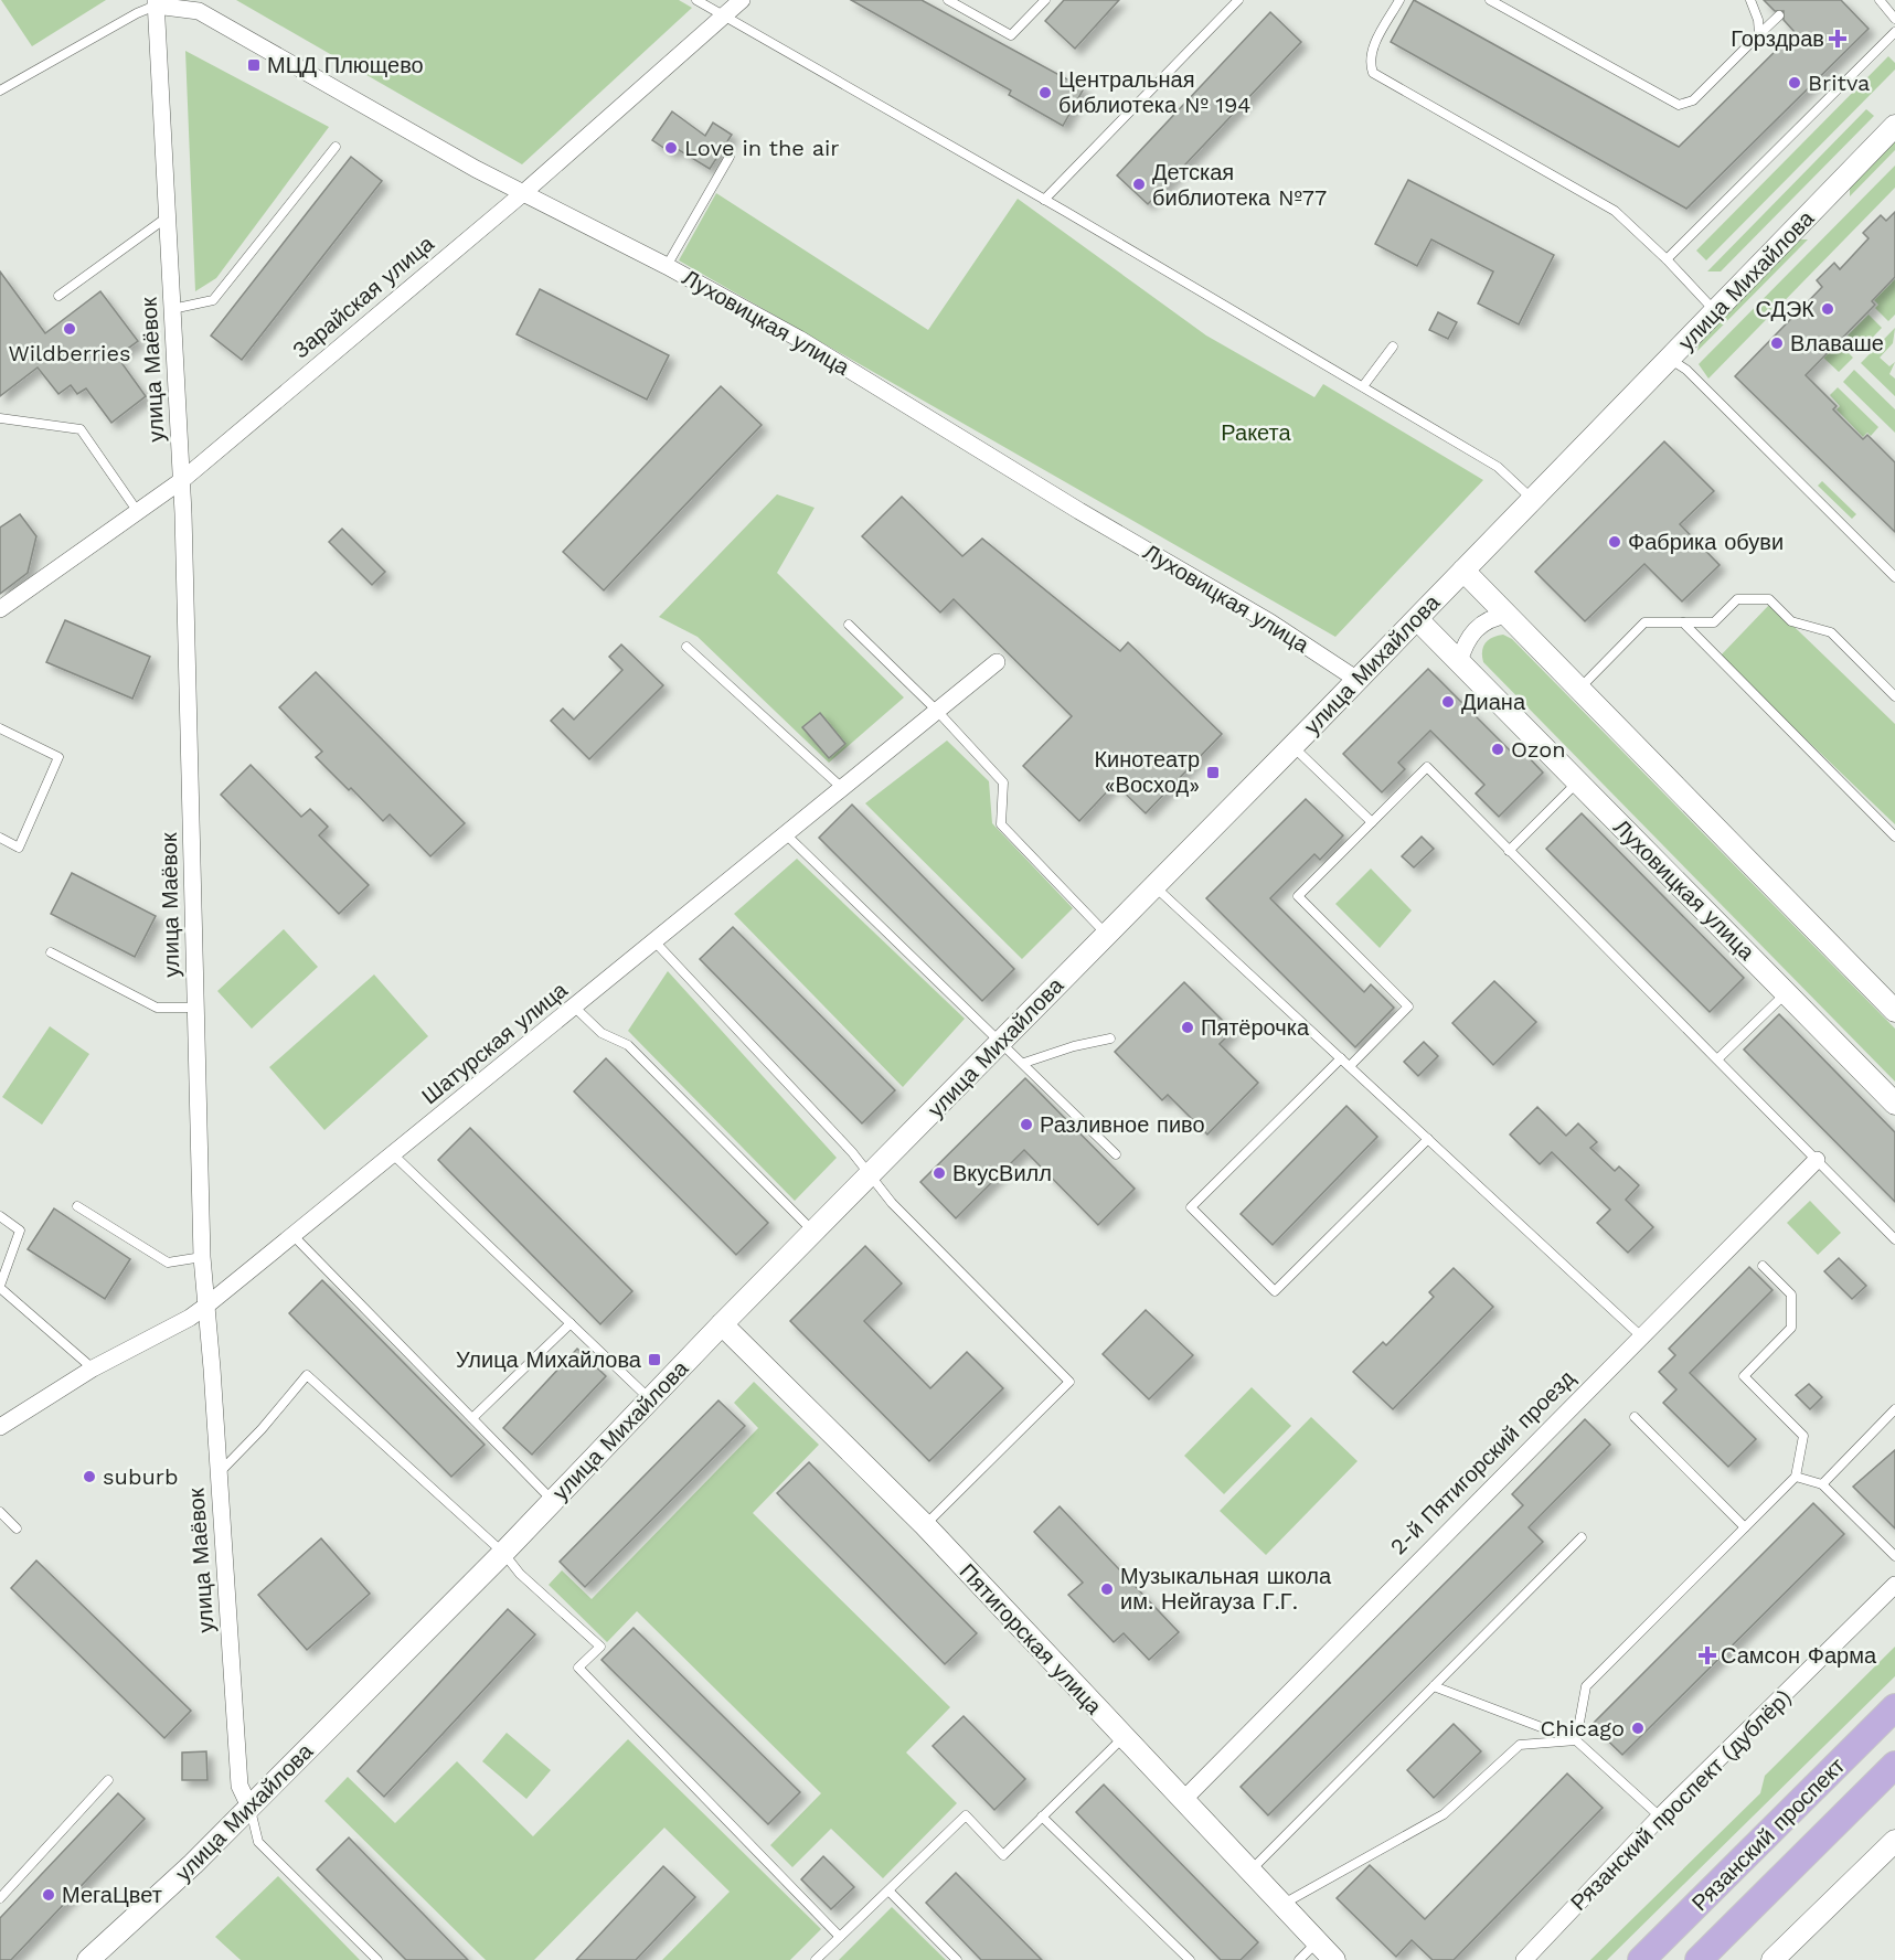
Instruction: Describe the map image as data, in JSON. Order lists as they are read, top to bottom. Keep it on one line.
{"streets":{"main road":["Рязанский проспект"],"street":["улица Михайлова","Зарайская улица","Луховицкая улица","улица Маёвок","Шатурская улица","2-й Пятигорский проезд","Пятигорская улица","Рязанский проспект (дублёр)"]},"crossings":[["улица Михайлова","Луховицкая улица"],["улица Михайлова","улица Маёвок"],["улица Михайлова","Пятигорская улица"],["Зарайская улица","Луховицкая улица"],["Зарайская улица","улица Маёвок"],["Луховицкая улица","улица Маёвок"],["улица Маёвок","Шатурская улица"],["2-й Пятигорский проезд","Пятигорская улица"]],"parks":["Ракета"],"places":{"health":["Горздрав","Самсон Фарма"],"transit":["МЦД Плющево","Кинотеатр «Восход»","Улица Михайлова"],"other":["Britva","Центральная библиотека № 194","Love in the air","Детская библиотека №77","СДЭК","Wildberries","Влаваше","Фабрика обуви","Диана","Ozon","Пятёрочка","Разливное пиво","ВкусВилл","suburb","Музыкальная школа им. Нейгауза Г.Г.","Chicago","МегаЦвет"]}}
